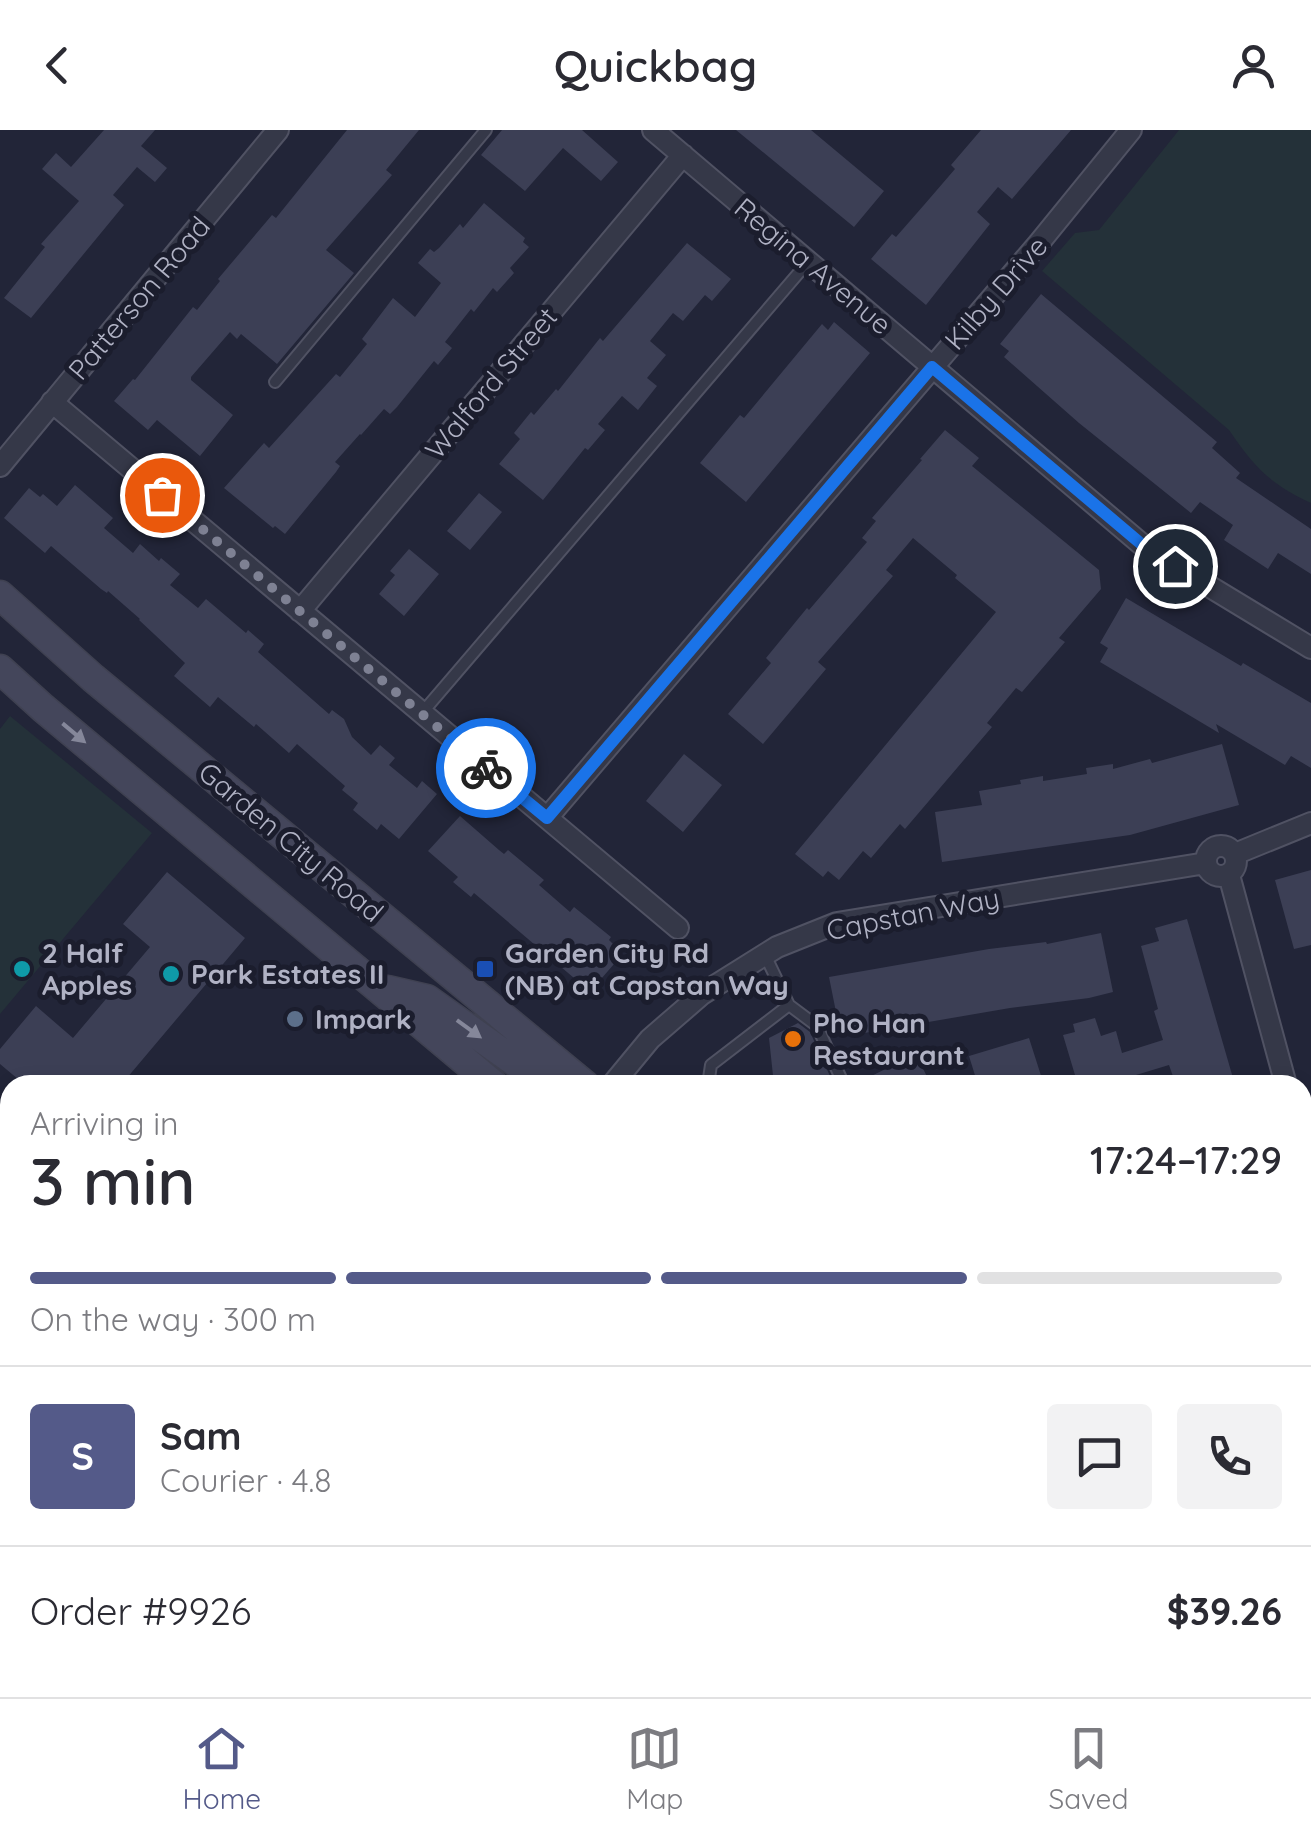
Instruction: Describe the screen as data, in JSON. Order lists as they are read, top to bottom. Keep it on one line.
{"streets":{"main road":["Garden City Road"],"street":["Regina Avenue","Kilby Drive","Patterson Road","Walford Street","Capstan Way"]},"crossings":[["Regina Avenue","Kilby Drive"],["Regina Avenue","Walford Street"]],"places":{"other":["2 Half Apples","Park Estates II","Impark","Pho Han Restaurant"],"transit":["Garden City Rd (NB) at Capstan Way"]},"page":{"header":"Quickbag","heading":["3 min","Arriving in","17:24–17:29"],"panel":["Sam","Courier · 4.8","Order #9926","$39.26"],"bar":"On the way · 300 m","round":"S","tabs":["Home","Map","Saved"]}}
